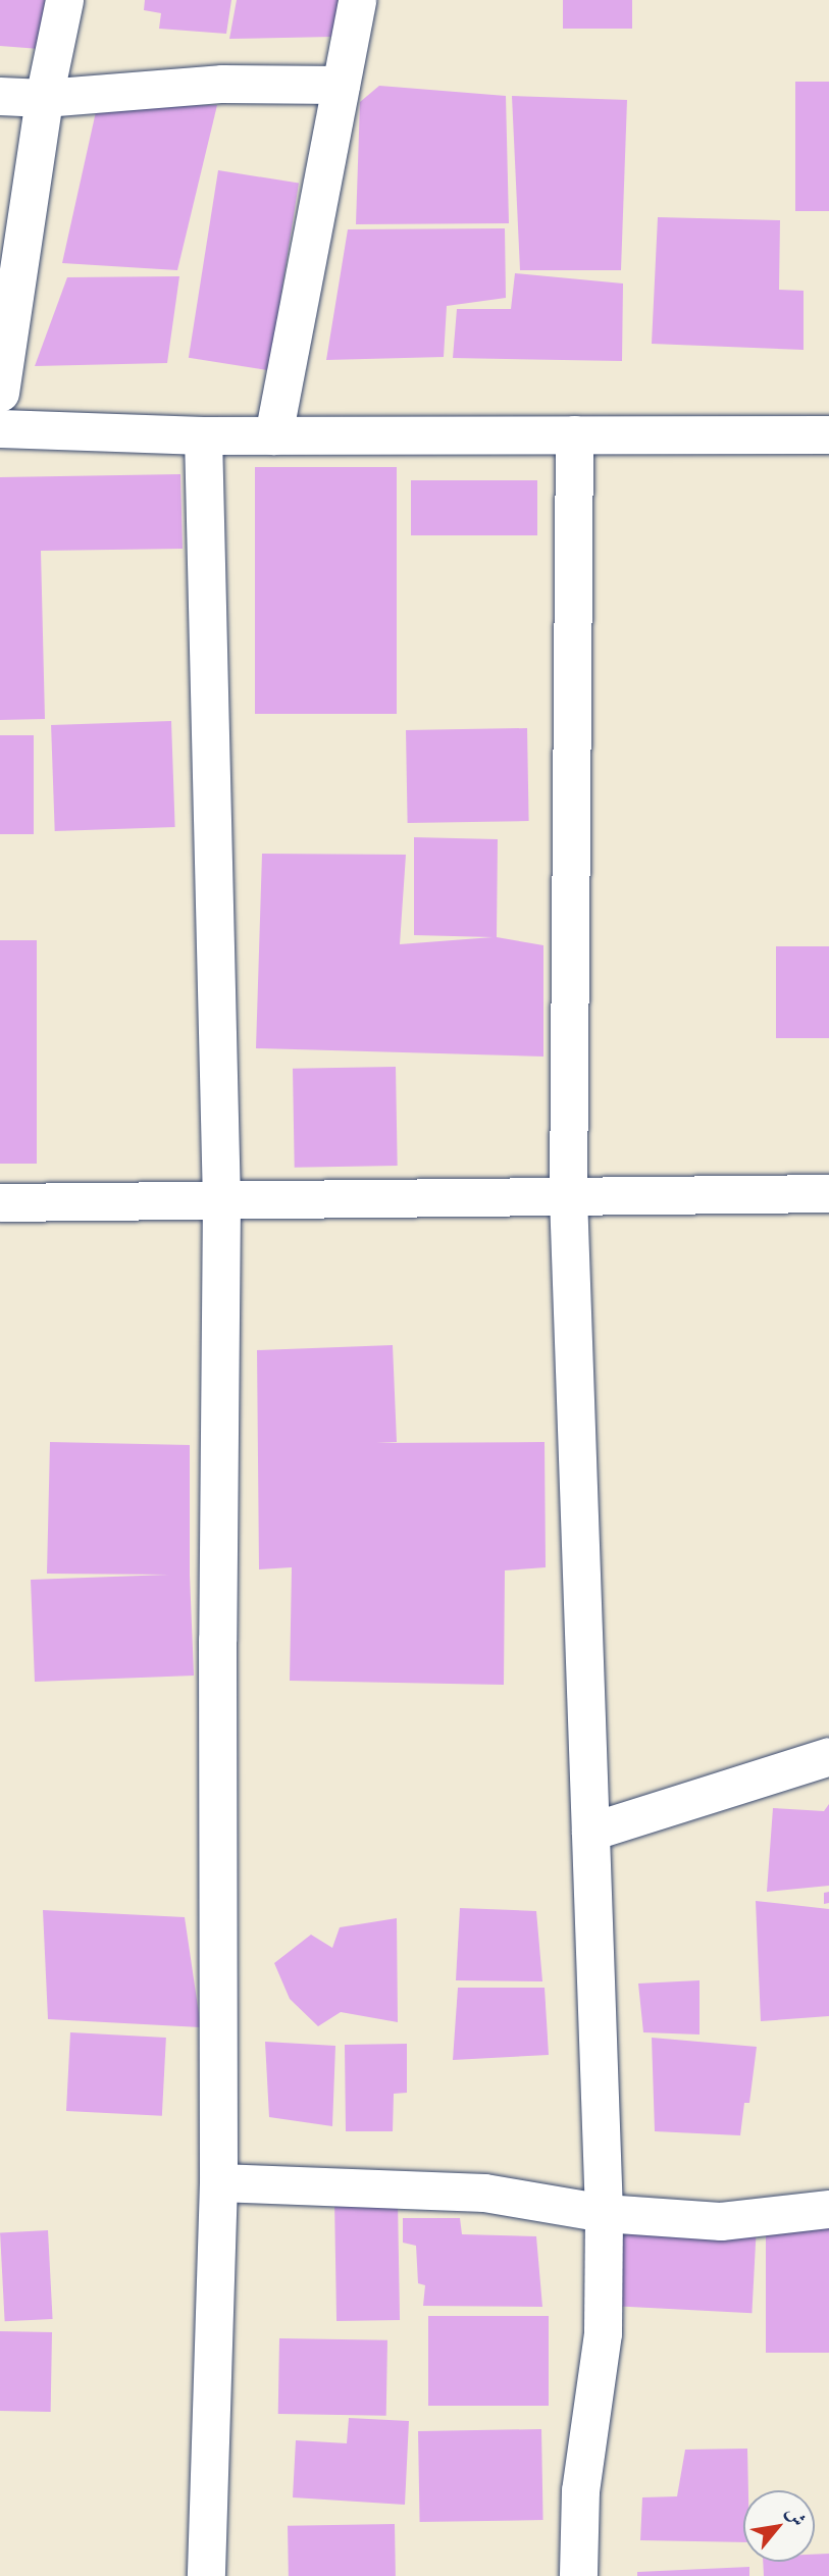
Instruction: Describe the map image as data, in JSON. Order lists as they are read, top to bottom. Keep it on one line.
{"north":"top right"}
